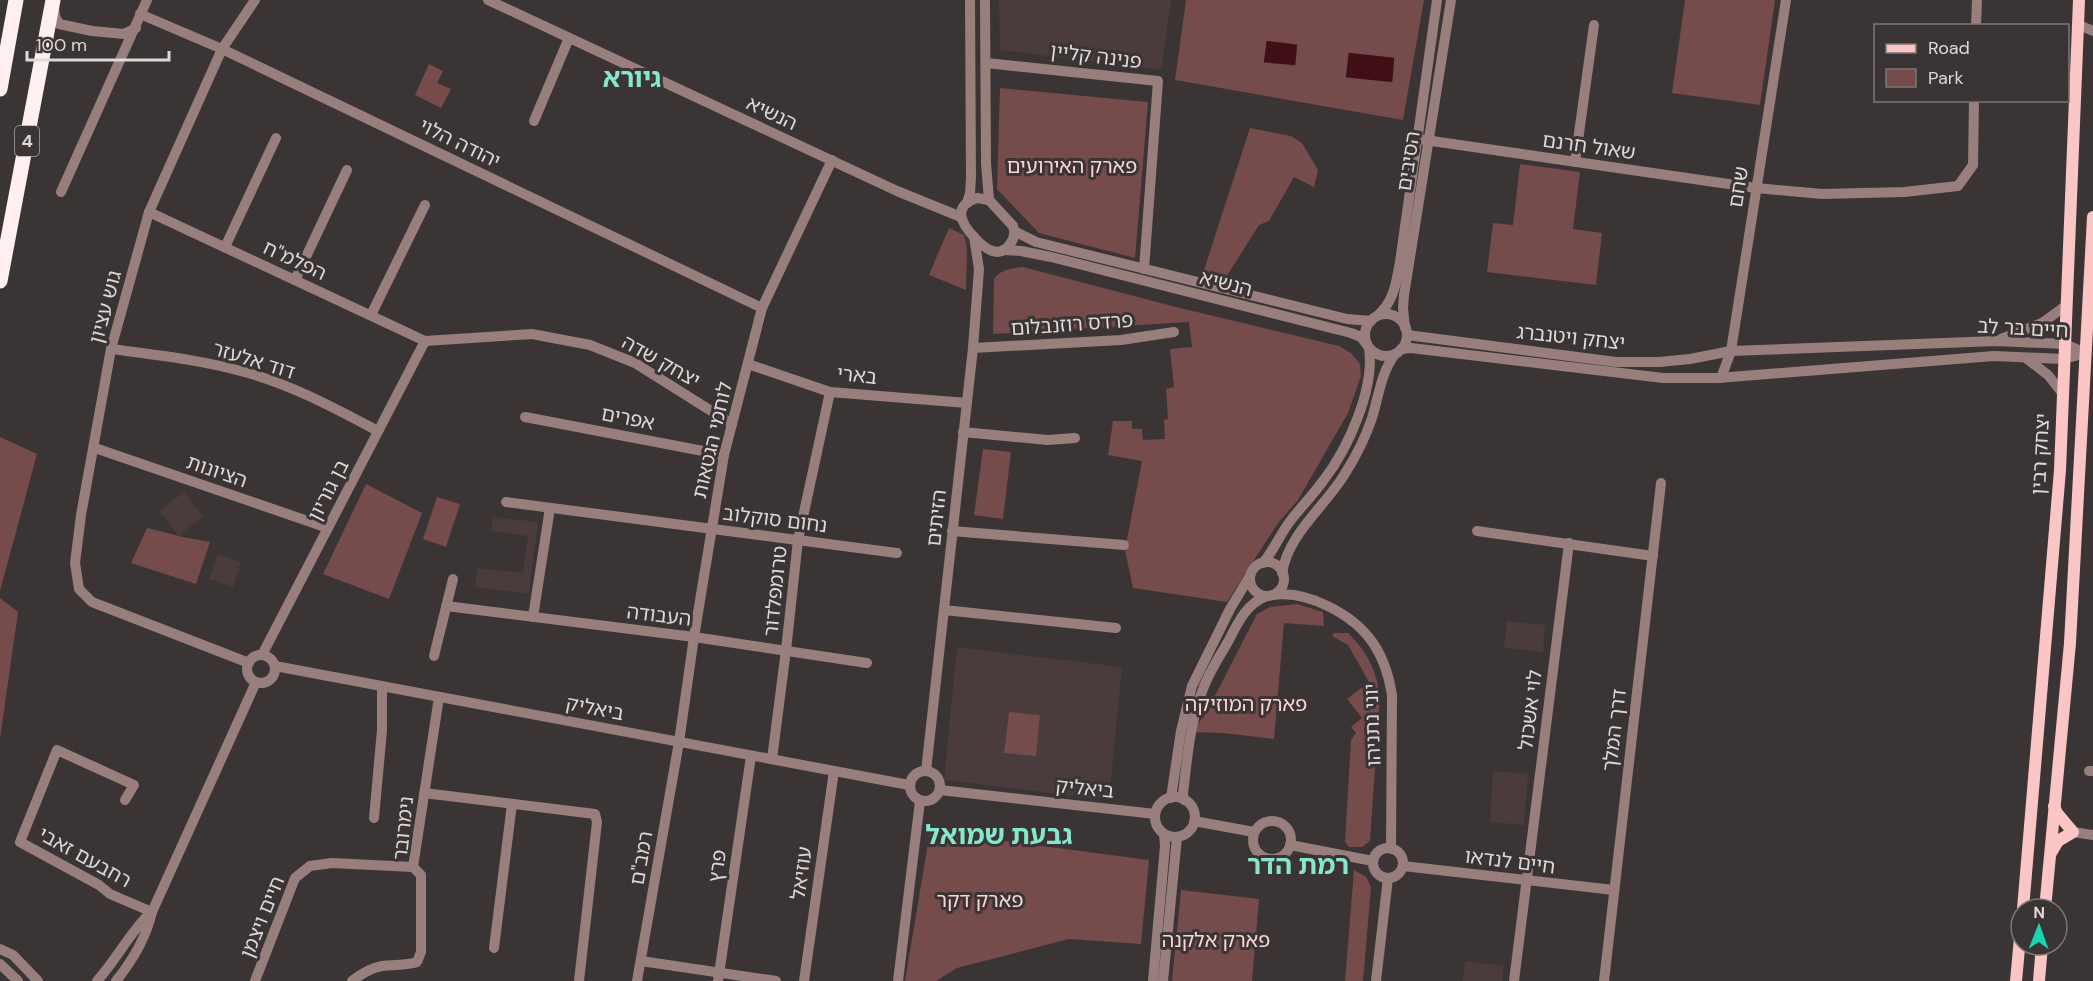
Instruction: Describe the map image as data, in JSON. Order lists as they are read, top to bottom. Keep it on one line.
{"streets":{"highway":["4"],"main road":["יצחק רבין"],"street":["פנינה קליין","הנשיא","יהודה הלוי","שאול חרנם","הסיבים","שחם","הפלמ\"ח","גוש עציון","פרדס רוזנבלום","חיים בר לב","יצחק ויטנברג","דוד אלעזר","יצחק שדה","בארי","אפרים","לוחמי הגטאות","הציונות","בן גוריון","הזיתים","נחום סוקלוב","טרומפלדור","העבודה","ביאליק","לוי אשכול","יוני נתניהו","דרך המלך","נימרובר","רחבעם זאבי","רמב\"ם","חיים לנדאו","פרץ","עוזיאל","חיים ויצמן"]},"crossings":[["פנינה קליין","הנשיא"],["הנשיא","הסיבים"],["הנשיא","חיים בר לב"],["הנשיא","יצחק ויטנברג"],["הנשיא","לוחמי הגטאות"],["הנשיא","הזיתים"],["יהודה הלוי","גוש עציון"],["יהודה הלוי","לוחמי הגטאות"],["שאול חרנם","הסיבים"],["שאול חרנם","שחם"],["הסיבים","חיים בר לב"],["הסיבים","יצחק ויטנברג"],["שחם","חיים בר לב"],["שחם","יצחק ויטנברג"],["הפלמ\"ח","גוש עציון"],["הפלמ\"ח","יצחק שדה"],["הפלמ\"ח","בן גוריון"],["גוש עציון","דוד אלעזר"],["גוש עציון","הציונות"],["גוש עציון","בן גוריון"],["גוש עציון","ביאליק"],["פרדס רוזנבלום","הזיתים"],["חיים בר לב","יצחק ויטנברג"],["חיים בר לב","יצחק רבין"],["דוד אלעזר","בן גוריון"],["יצחק שדה","לוחמי הגטאות"],["יצחק שדה","בן גוריון"],["בארי","לוחמי הגטאות"],["בארי","הזיתים"],["בארי","טרומפלדור"],["אפרים","לוחמי הגטאות"],["לוחמי הגטאות","נחום סוקלוב"],["לוחמי הגטאות","העבודה"],["לוחמי הגטאות","ביאליק"],["לוחמי הגטאות","רמב\"ם"],["הציונות","בן גוריון"],["בן גוריון","ביאליק"],["הזיתים","ביאליק"],["נחום סוקלוב","טרומפלדור"],["טרומפלדור","העבודה"],["טרומפלדור","ביאליק"],["ביאליק","נימרובר"],["ביאליק","רמב\"ם"],["ביאליק","פרץ"],["ביאליק","עוזיאל"],["לוי אשכול","חיים לנדאו"],["יוני נתניהו","חיים לנדאו"],["דרך המלך","חיים לנדאו"],["נימרובר","חיים ויצמן"]],"districts":["גיורא","גבעת שמואל","רמת הדר"],"parks":["פארק האירועים","פארק המוזיקה","פארק דקר","פארק אלקנה"],"legend":["Road","Park"],"scale_bar":"100 m","north":"top"}
